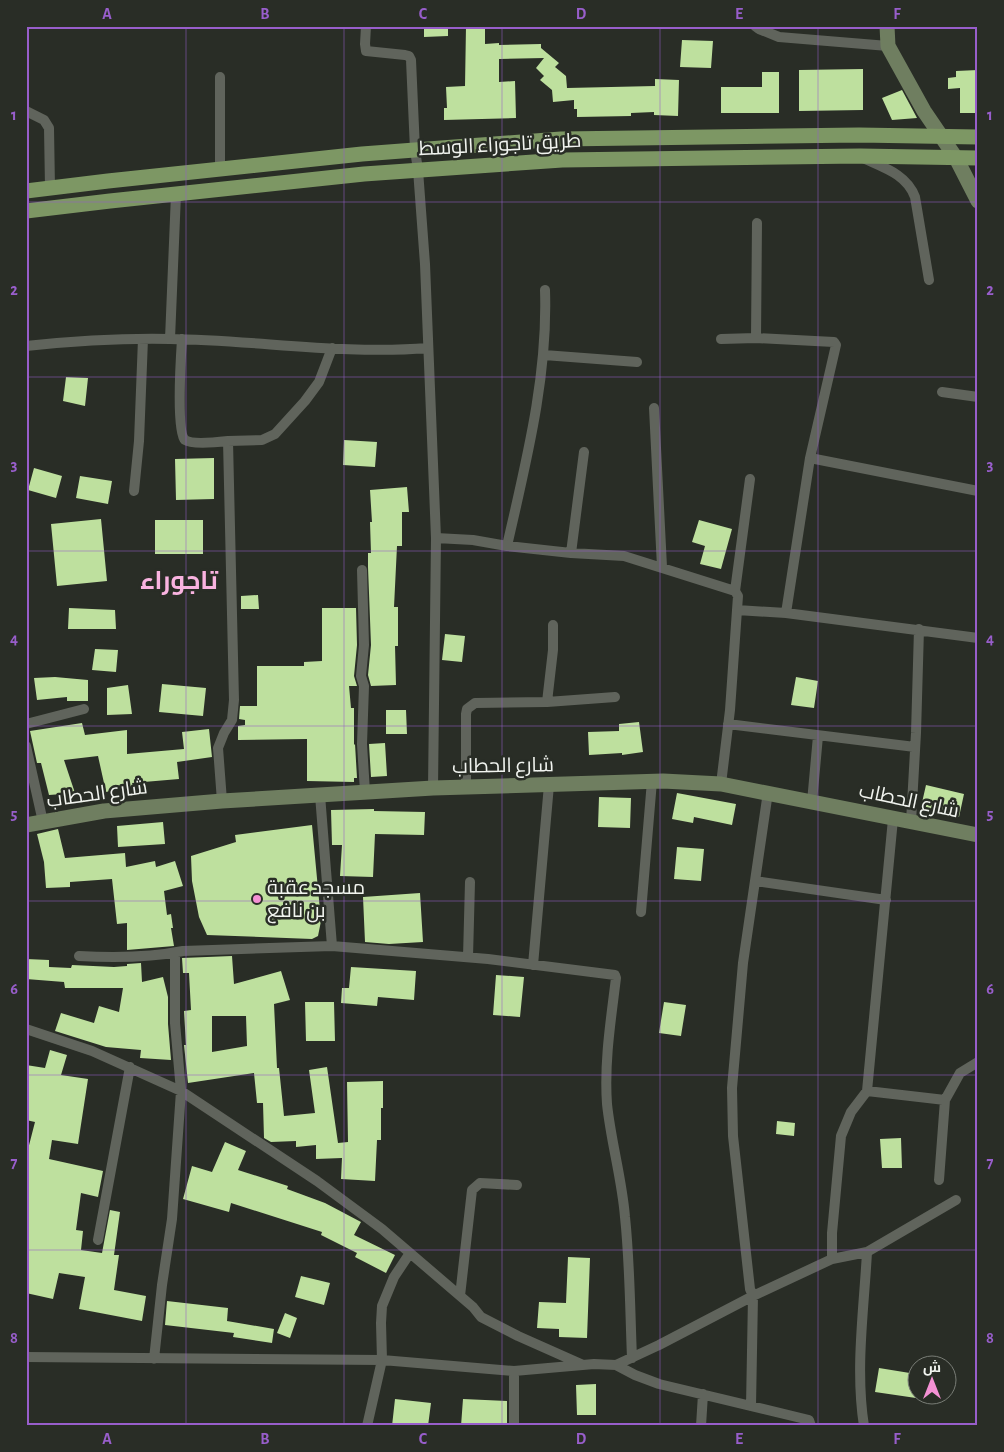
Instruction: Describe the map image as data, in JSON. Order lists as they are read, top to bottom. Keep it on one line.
{"streets":{"main road":["طريق تاجوراء الوسط"],"street":["شارع الحطاب"]},"districts":["تاجوراء"],"places":["مسجد عقبة بن نافع"],"north":"top","grid":{"columns":["A","B","C","D","E","F"],"rows":["1","2","3","4","5","6","7","8"]}}
